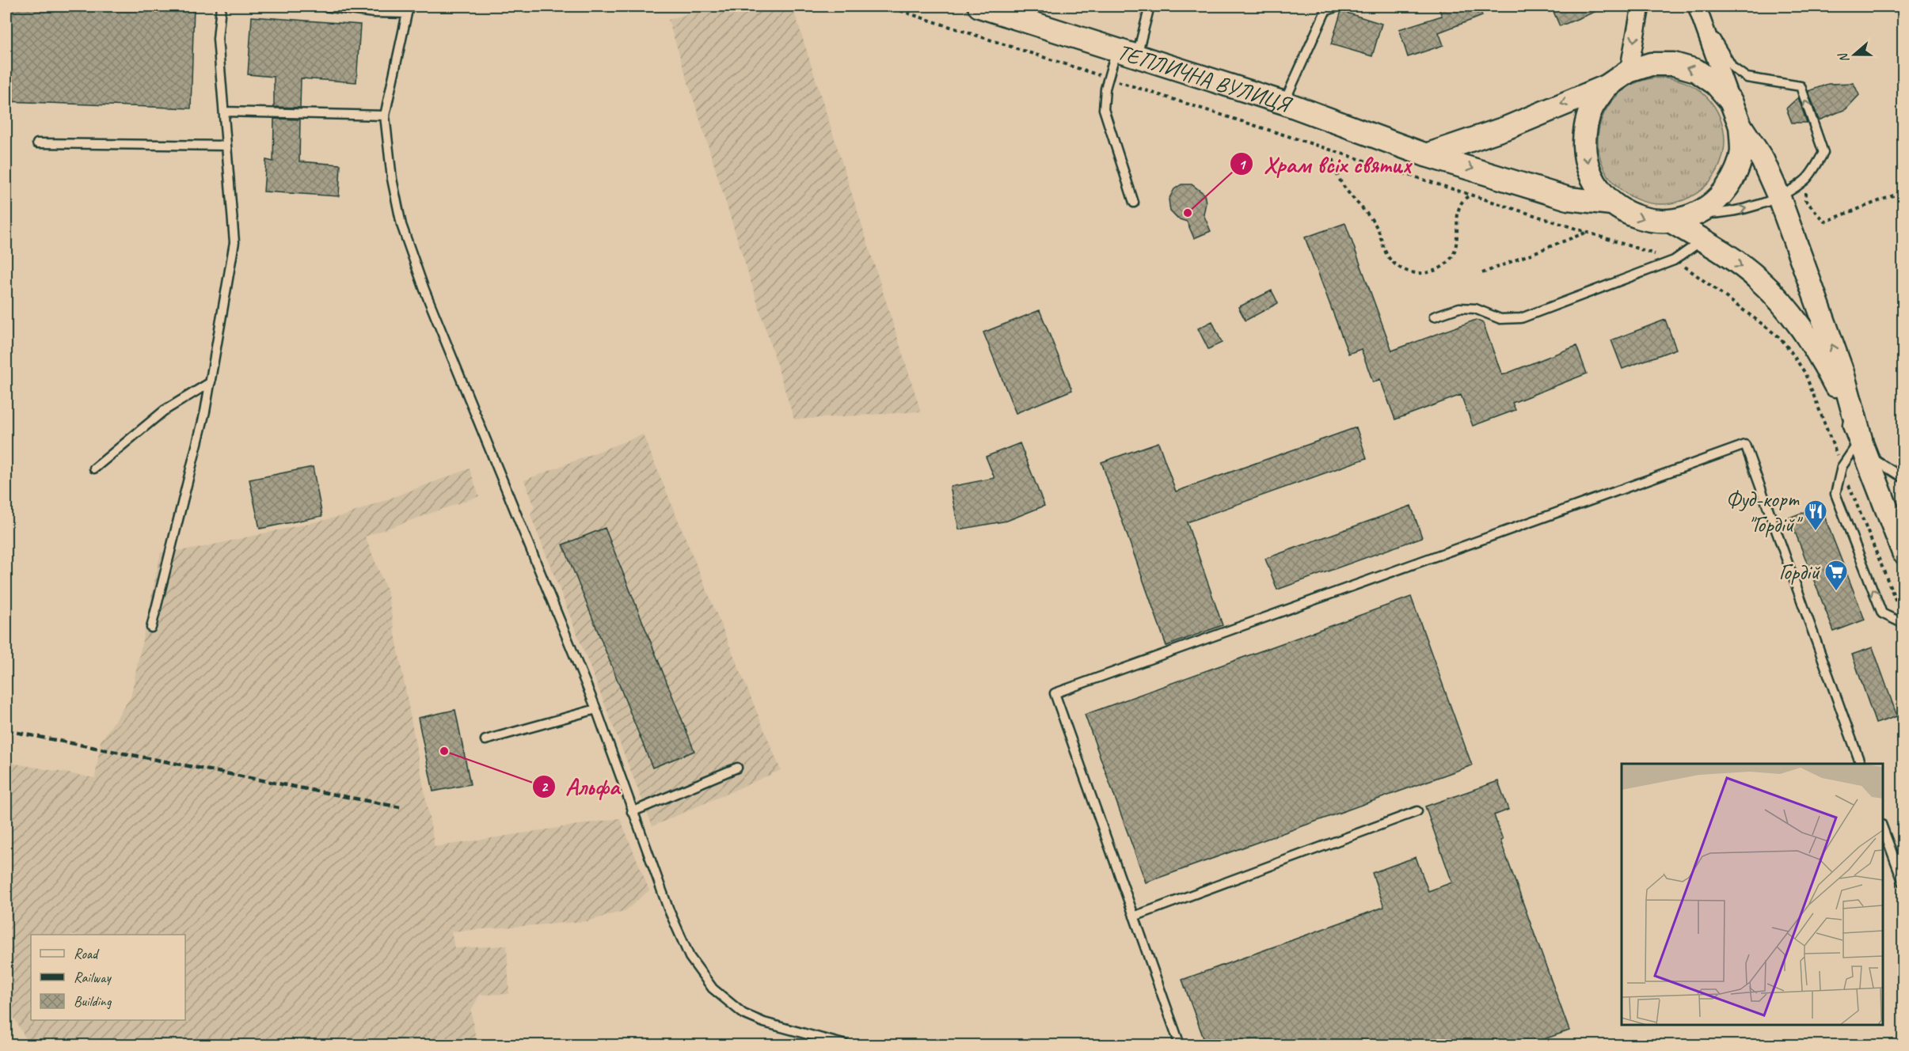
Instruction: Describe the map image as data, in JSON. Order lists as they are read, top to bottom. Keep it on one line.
{"streets":{"main road":["ТЕПЛИЧНА ВУЛИЦЯ"]},"places":{"other":["Храм всіх святих","Альфа"],"restaurant":["Фуд-корт \"Гордій\""],"supermarket":["Гордій"]},"legend":["Road","Railway","Building"],"north":"left"}
